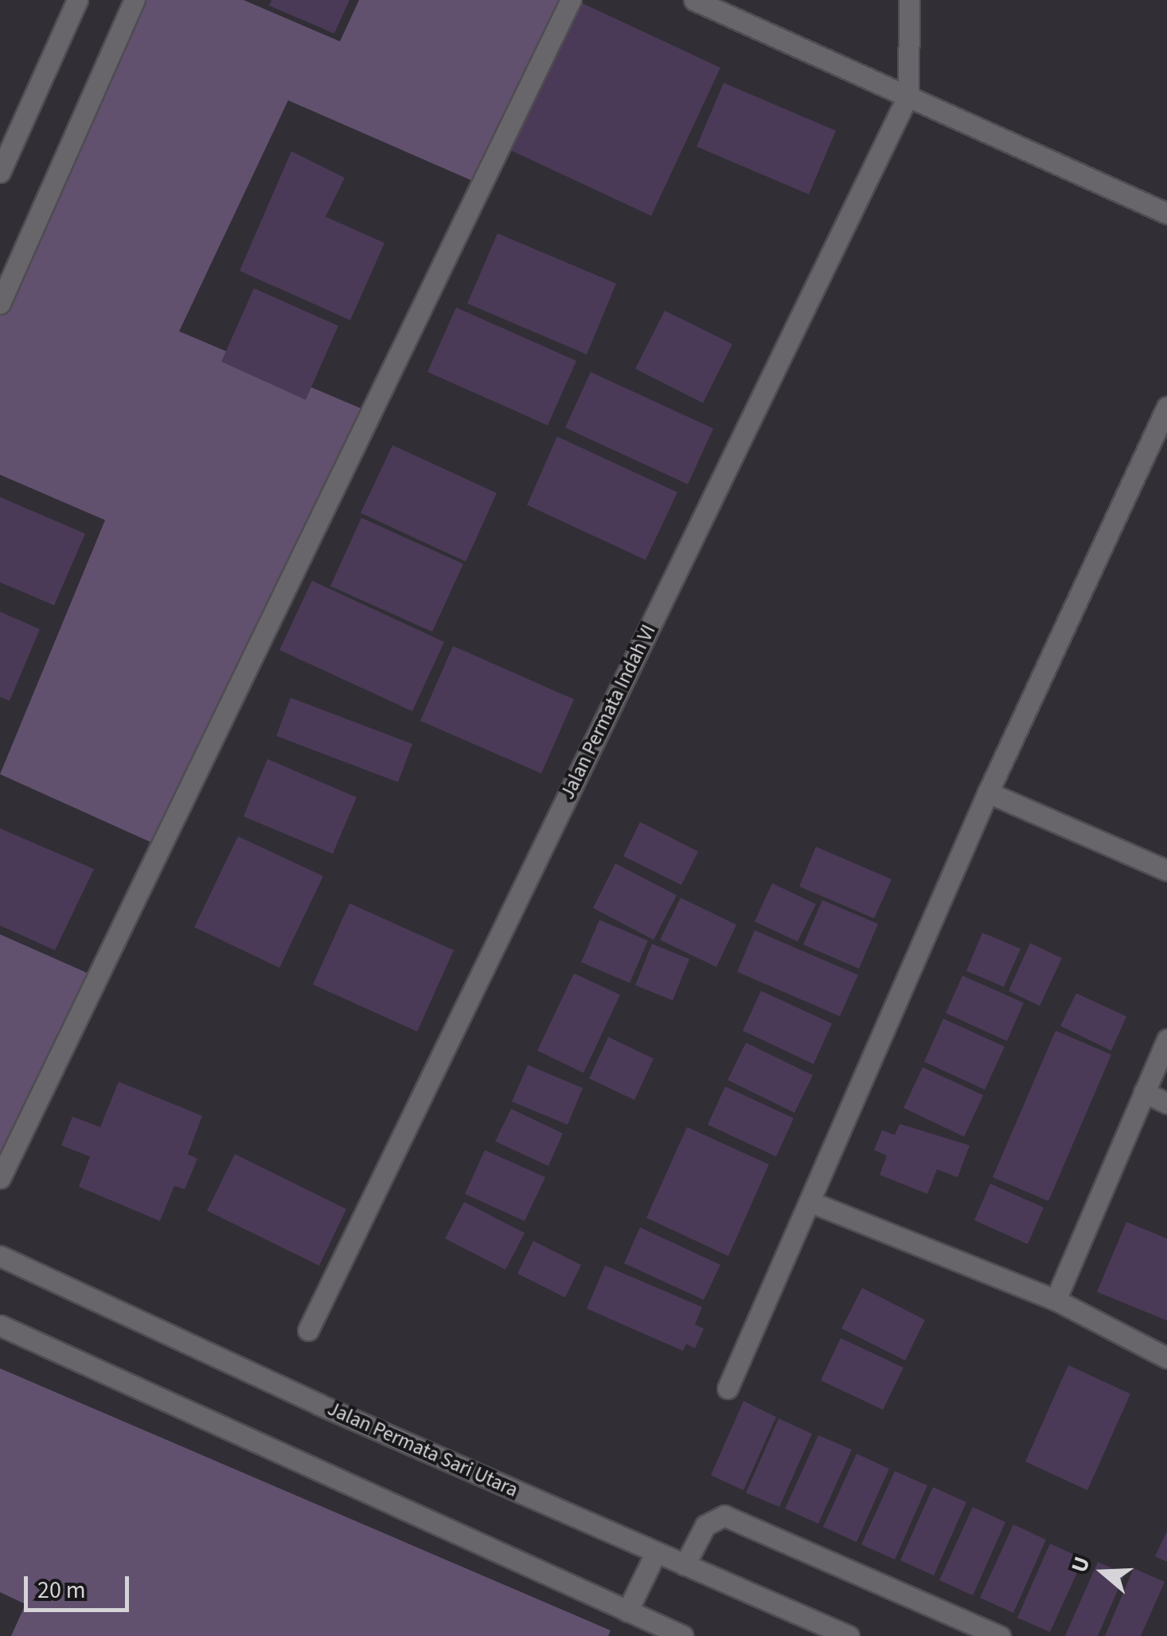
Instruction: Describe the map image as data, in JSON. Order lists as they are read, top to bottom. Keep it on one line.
{"streets":{"street":["Jalan Permata Indah VI","Jalan Permata Sari Utara"]},"scale_bar":"20 m","north":"left"}
